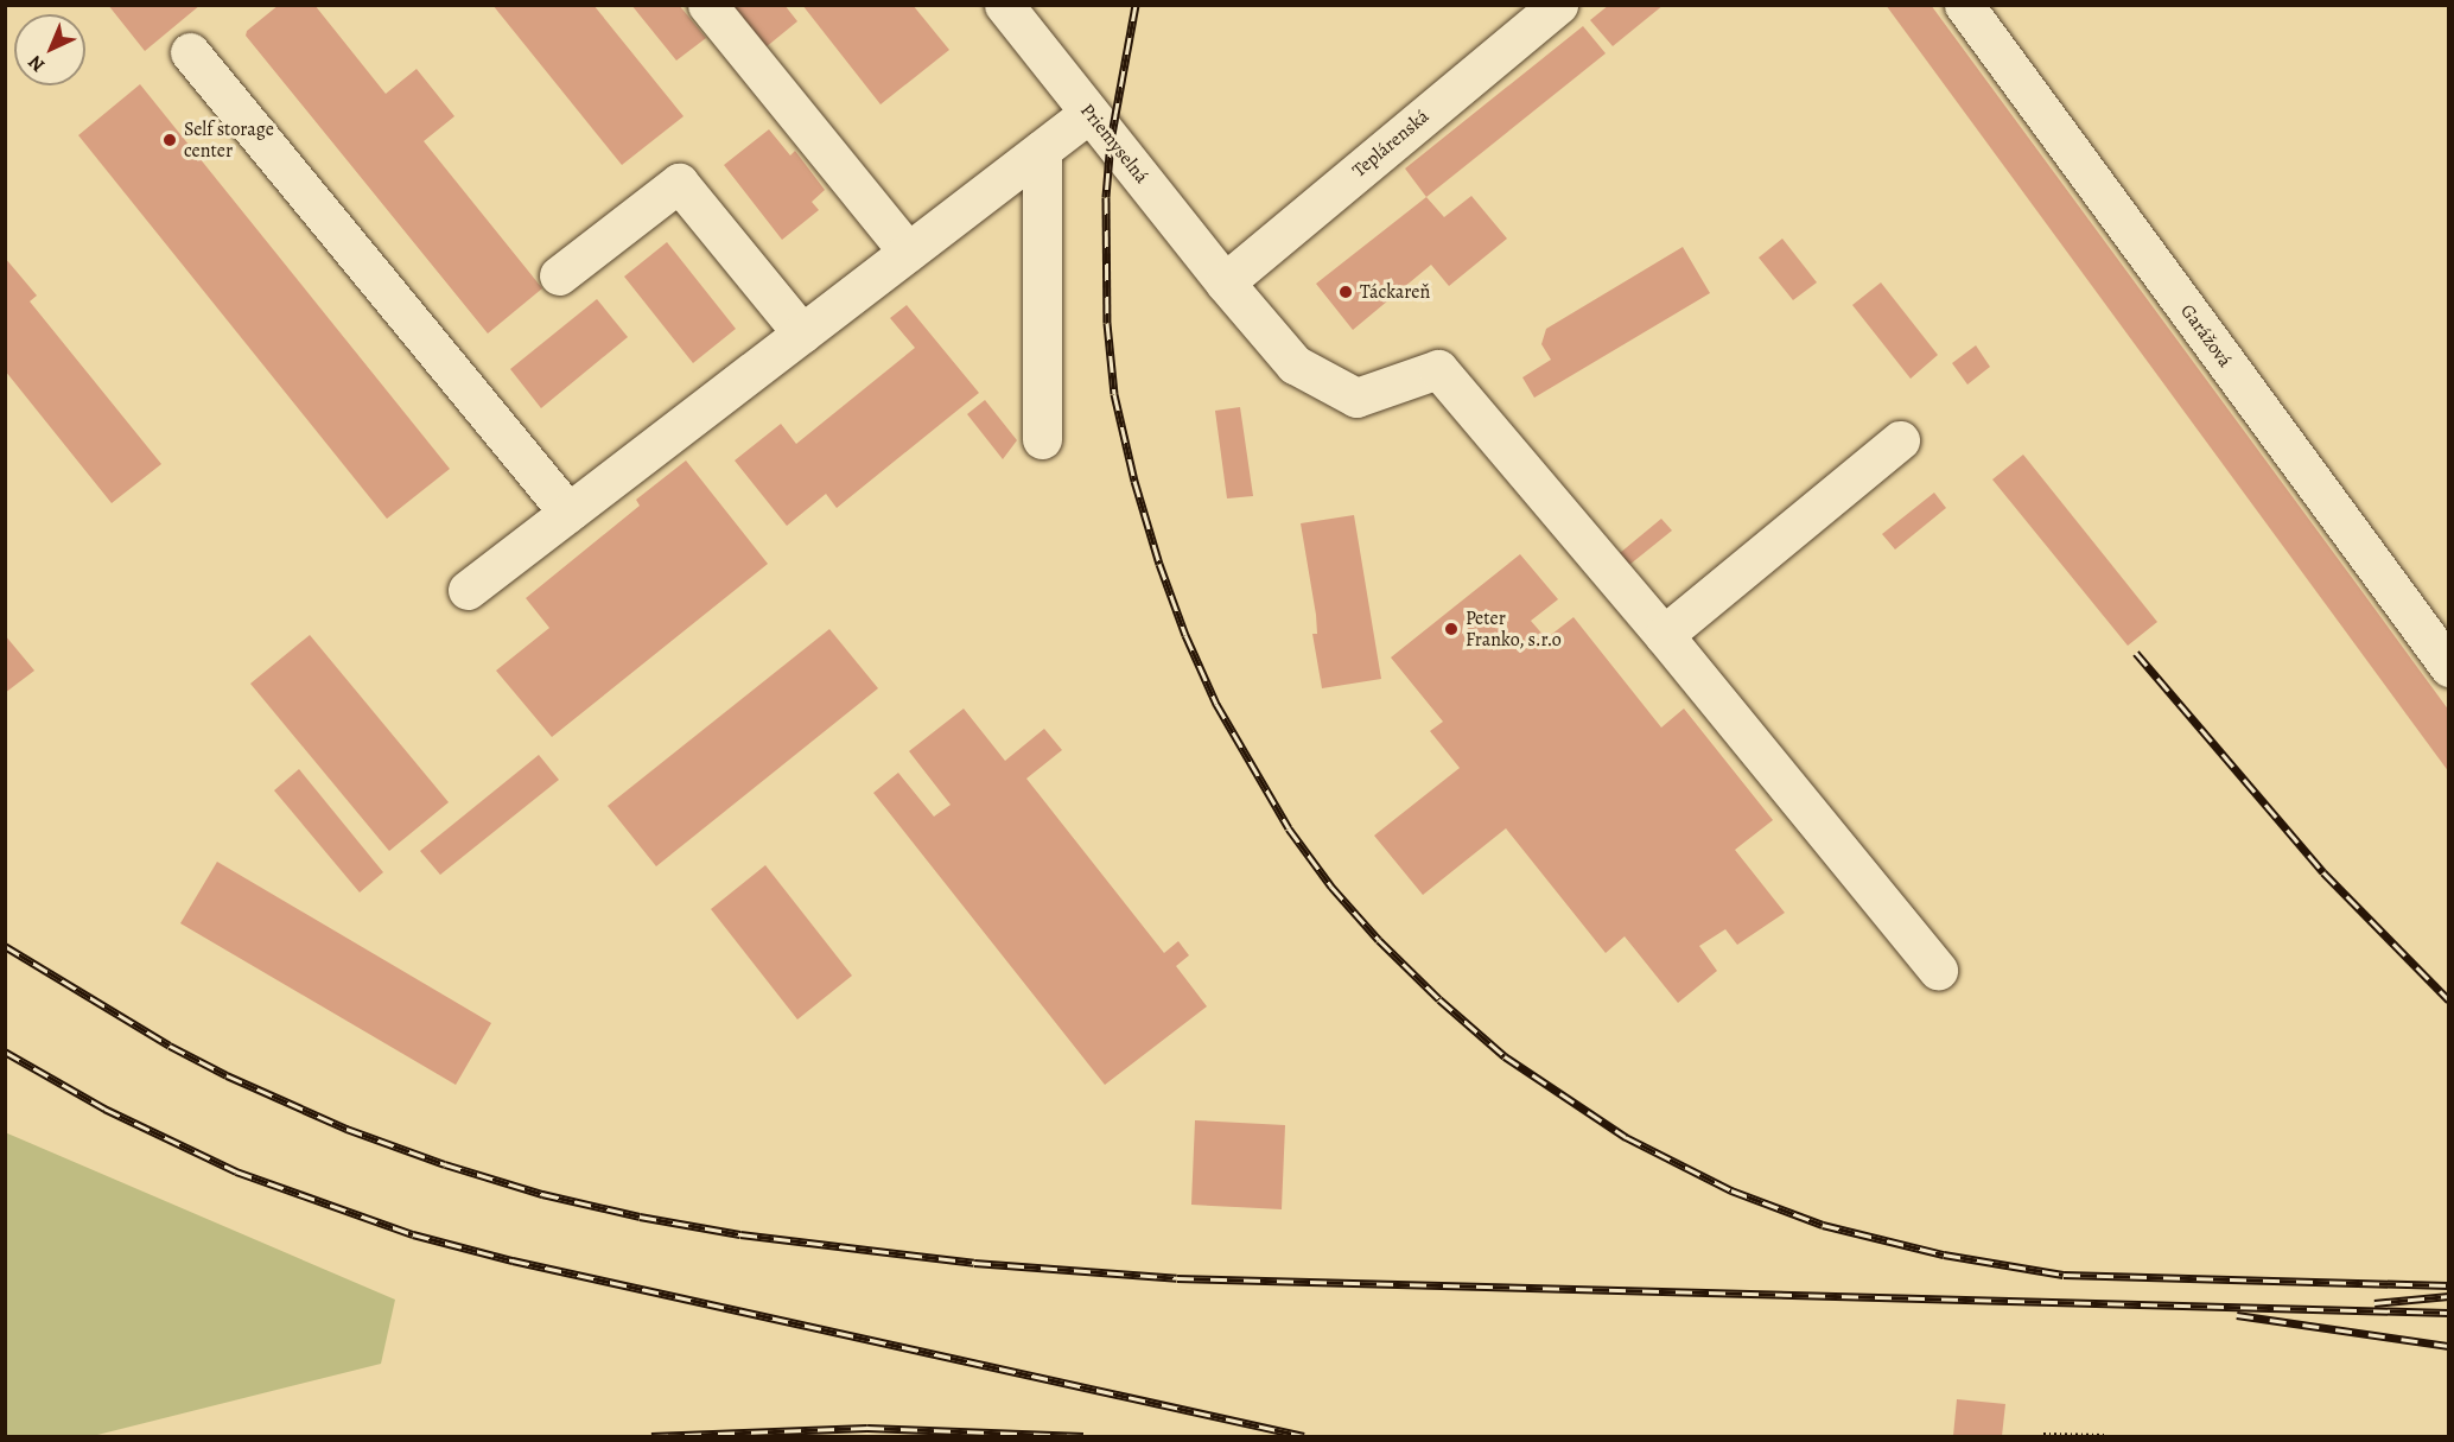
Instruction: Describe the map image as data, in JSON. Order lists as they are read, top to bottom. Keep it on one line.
{"streets":{"street":["Priemyselná","Teplárenská","Garážová"]},"crossings":[["Priemyselná","Teplárenská"]],"places":["Self storage center","Táckareň","Peter Franko, s.r.o"],"north":"bottom left"}
